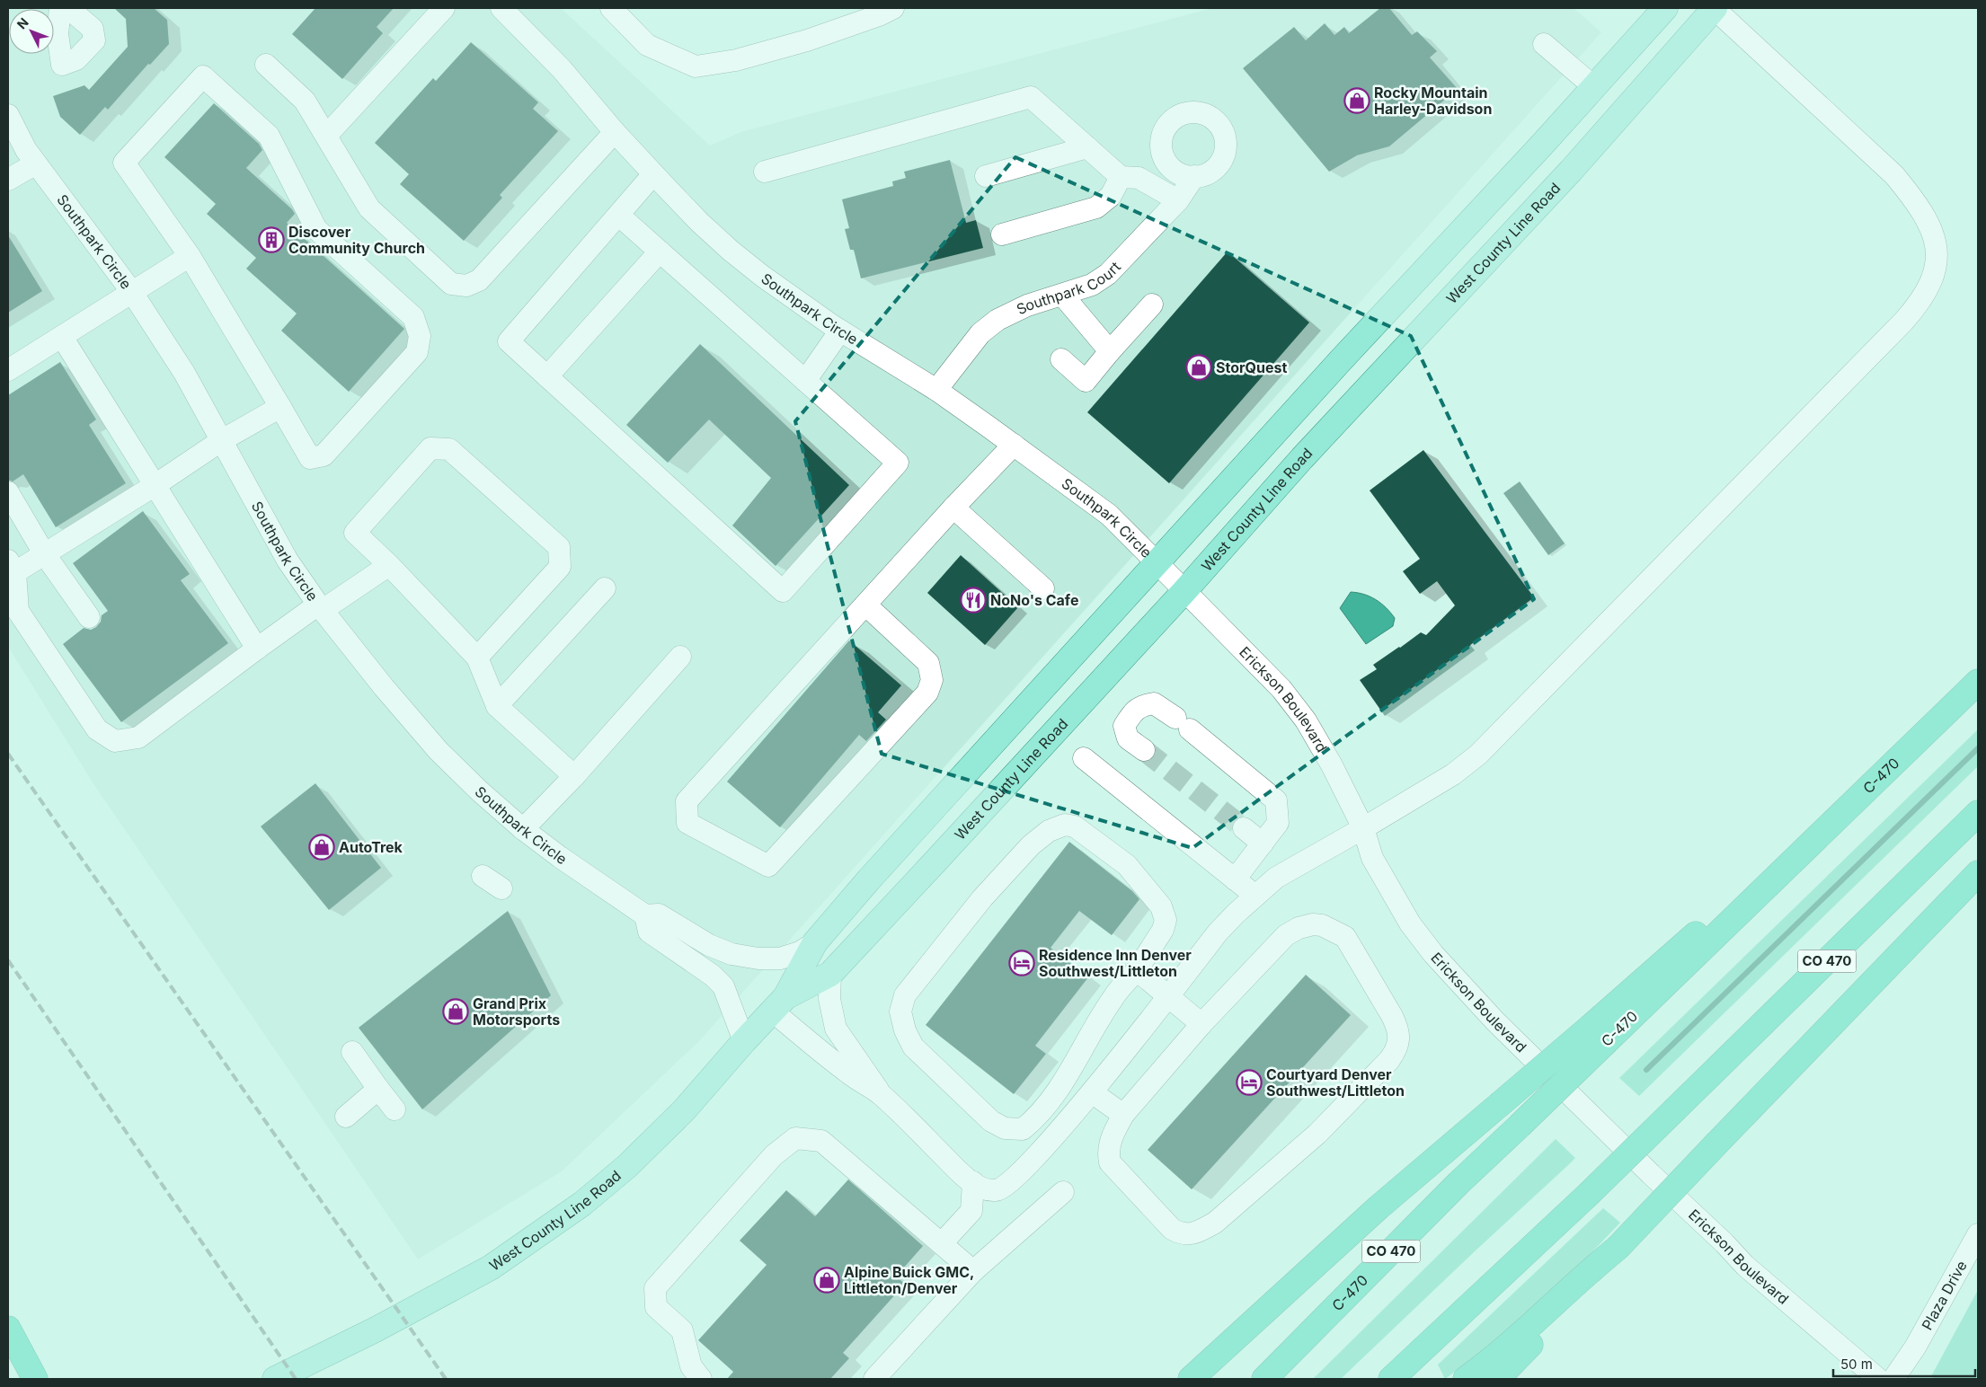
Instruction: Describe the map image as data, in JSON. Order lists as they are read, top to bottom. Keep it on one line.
{"streets":{"highway":["C-470","CO 470"],"main road":["West County Line Road"],"street":["Southpark Circle","Southpark Court","Erickson Boulevard","Plaza Drive"]},"crossings":[["Southpark Circle","West County Line Road"],["Southpark Circle","Southpark Court"],["Southpark Circle","Erickson Boulevard"],["West County Line Road","Erickson Boulevard"]],"places":{"shop":["Rocky Mountain Harley-Davidson","StorQuest","AutoTrek","Grand Prix Motorsports","Alpine Buick GMC, Littleton/Denver"],"building":["Discover Community Church"],"restaurant":["NoNo's Cafe"],"hotel":["Residence Inn Denver Southwest/Littleton","Courtyard Denver Southwest/Littleton"]},"scale_bar":"50 m","north":"top left"}
